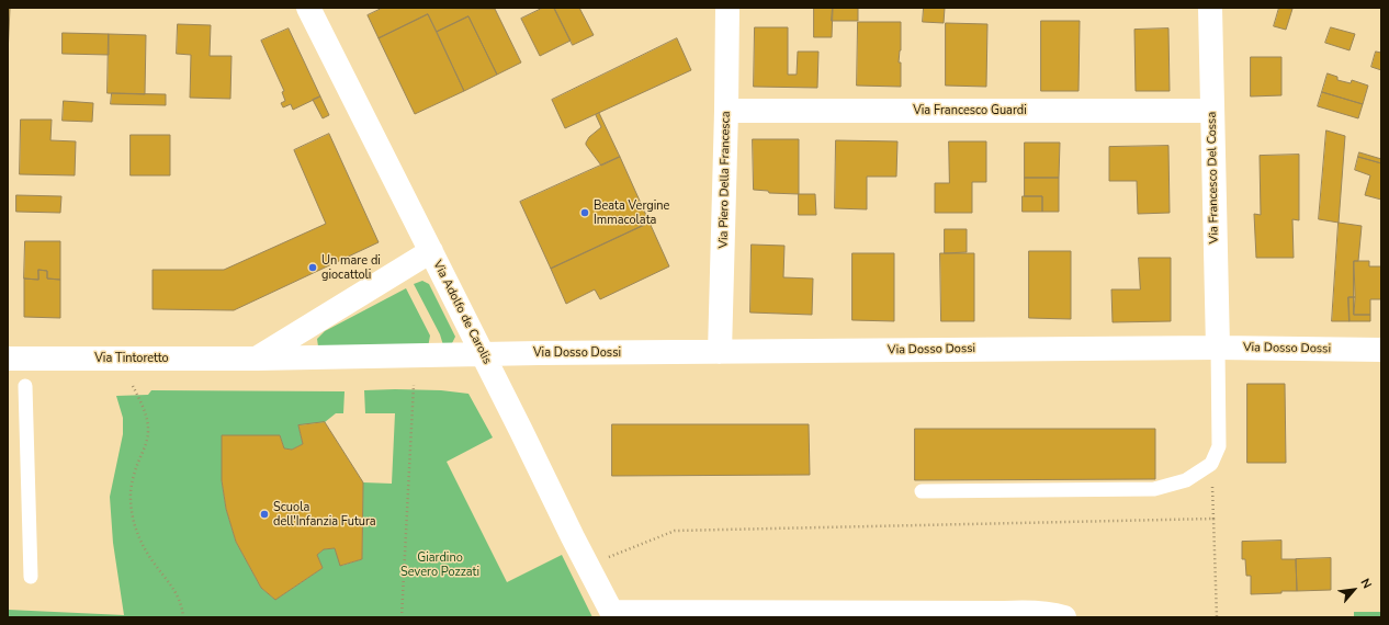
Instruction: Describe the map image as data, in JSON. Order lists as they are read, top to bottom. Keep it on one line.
{"streets":{"street":["Via Francesco Guardi","Via Francesco Del Cossa","Via Piero Della Francesca","Via Adolfo de Carolis","Via Dosso Dossi","Via Tintoretto"]},"crossings":[["Via Francesco Guardi","Via Francesco Del Cossa"],["Via Francesco Guardi","Via Piero Della Francesca"],["Via Francesco Del Cossa","Via Dosso Dossi"],["Via Piero Della Francesca","Via Dosso Dossi"],["Via Adolfo de Carolis","Via Dosso Dossi"],["Via Adolfo de Carolis","Via Tintoretto"],["Via Dosso Dossi","Via Tintoretto"]],"parks":["Giardino Severo Pozzati"],"places":["Beata Vergine Immacolata","Un mare di giocattoli","Scuola dell'Infanzia Futura"],"north":"top right"}
